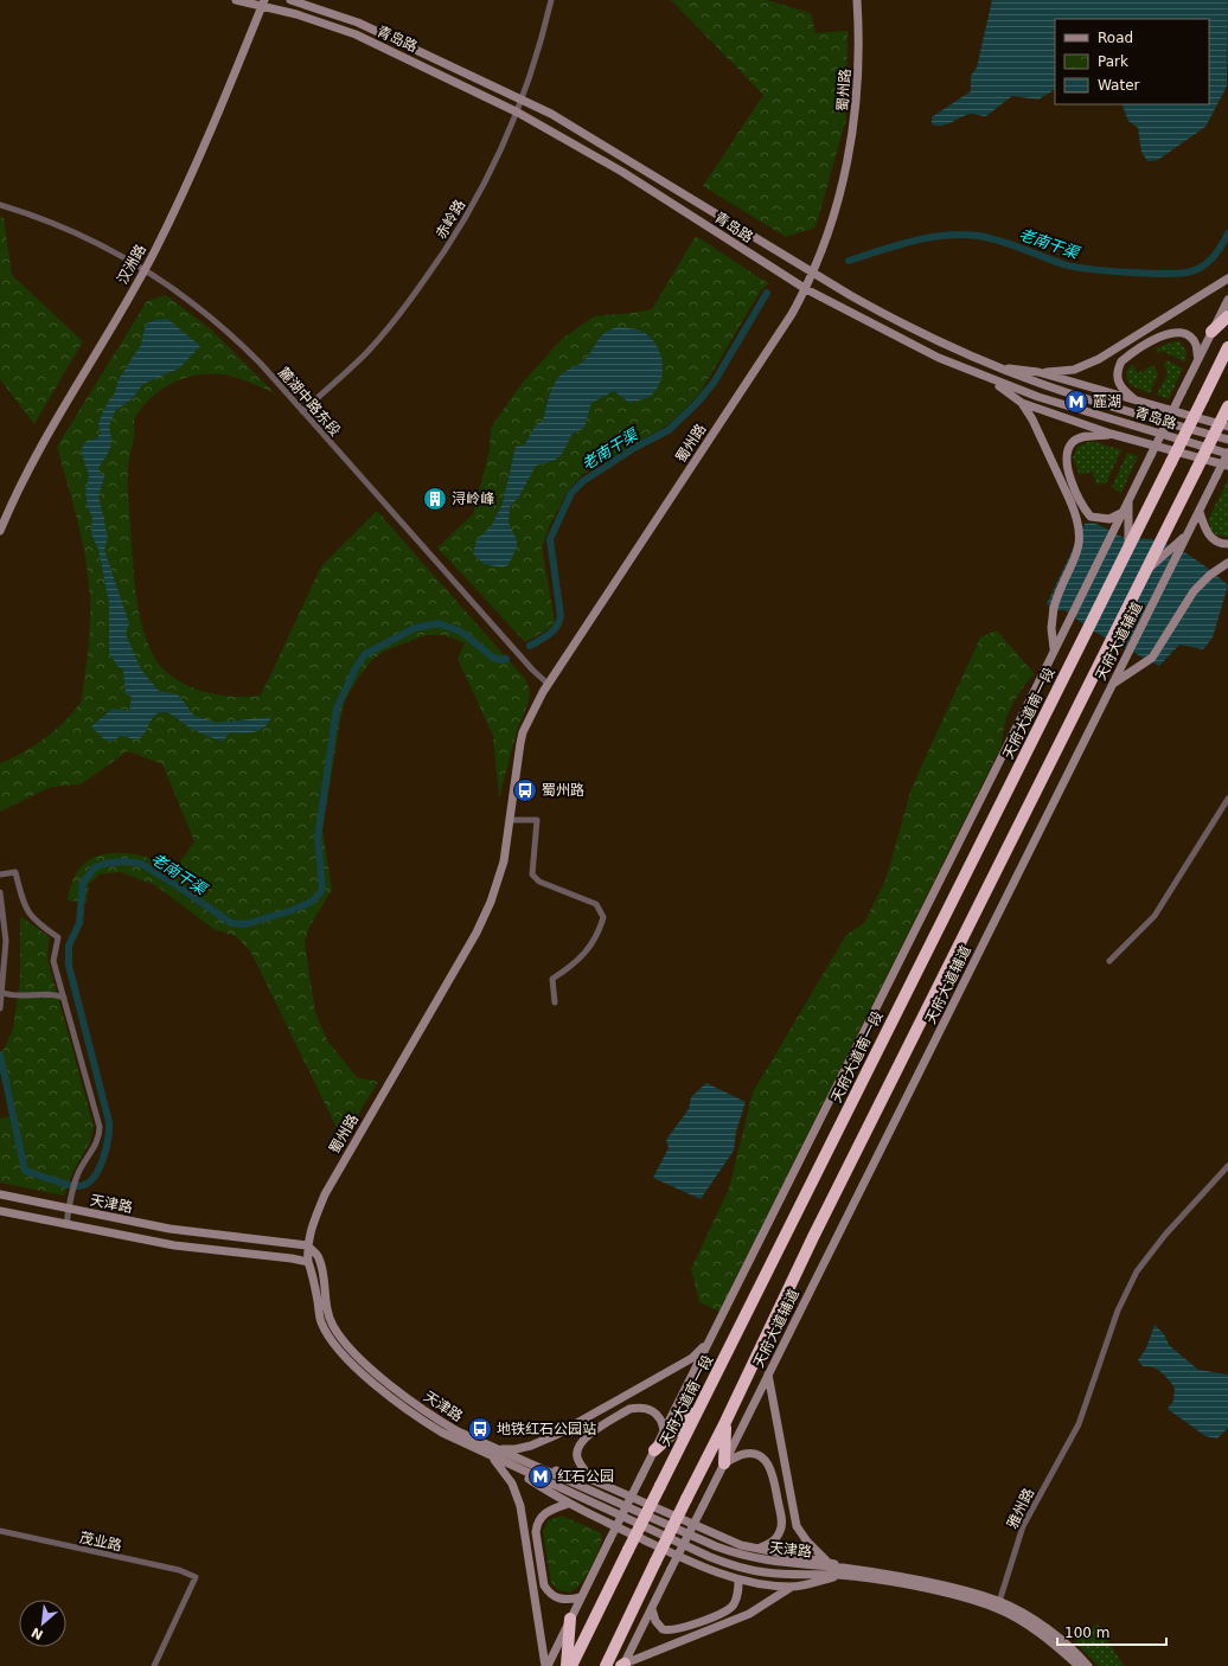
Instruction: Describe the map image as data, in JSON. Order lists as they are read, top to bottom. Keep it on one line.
{"streets":{"highway":["天府大道南一段"],"street":["青岛路","蜀州路","赤岭路","汉洲路","麓湖中路东段","天府大道辅道","天津路","雅州路","茂业路"]},"crossings":[["青岛路","蜀州路"],["青岛路","赤岭路"],["青岛路","汉洲路"],["蜀州路","麓湖中路东段"],["蜀州路","天津路"],["赤岭路","麓湖中路东段"],["汉洲路","麓湖中路东段"],["天津路","雅州路"]],"water":["老南干渠"],"places":{"metro station":["麓湖","红石公园"],"building":["浔岭峰"],"bus stop":["蜀州路","地铁红石公园站"]},"legend":["Road","Park","Water"],"scale_bar":"100 m","north":"bottom left"}
